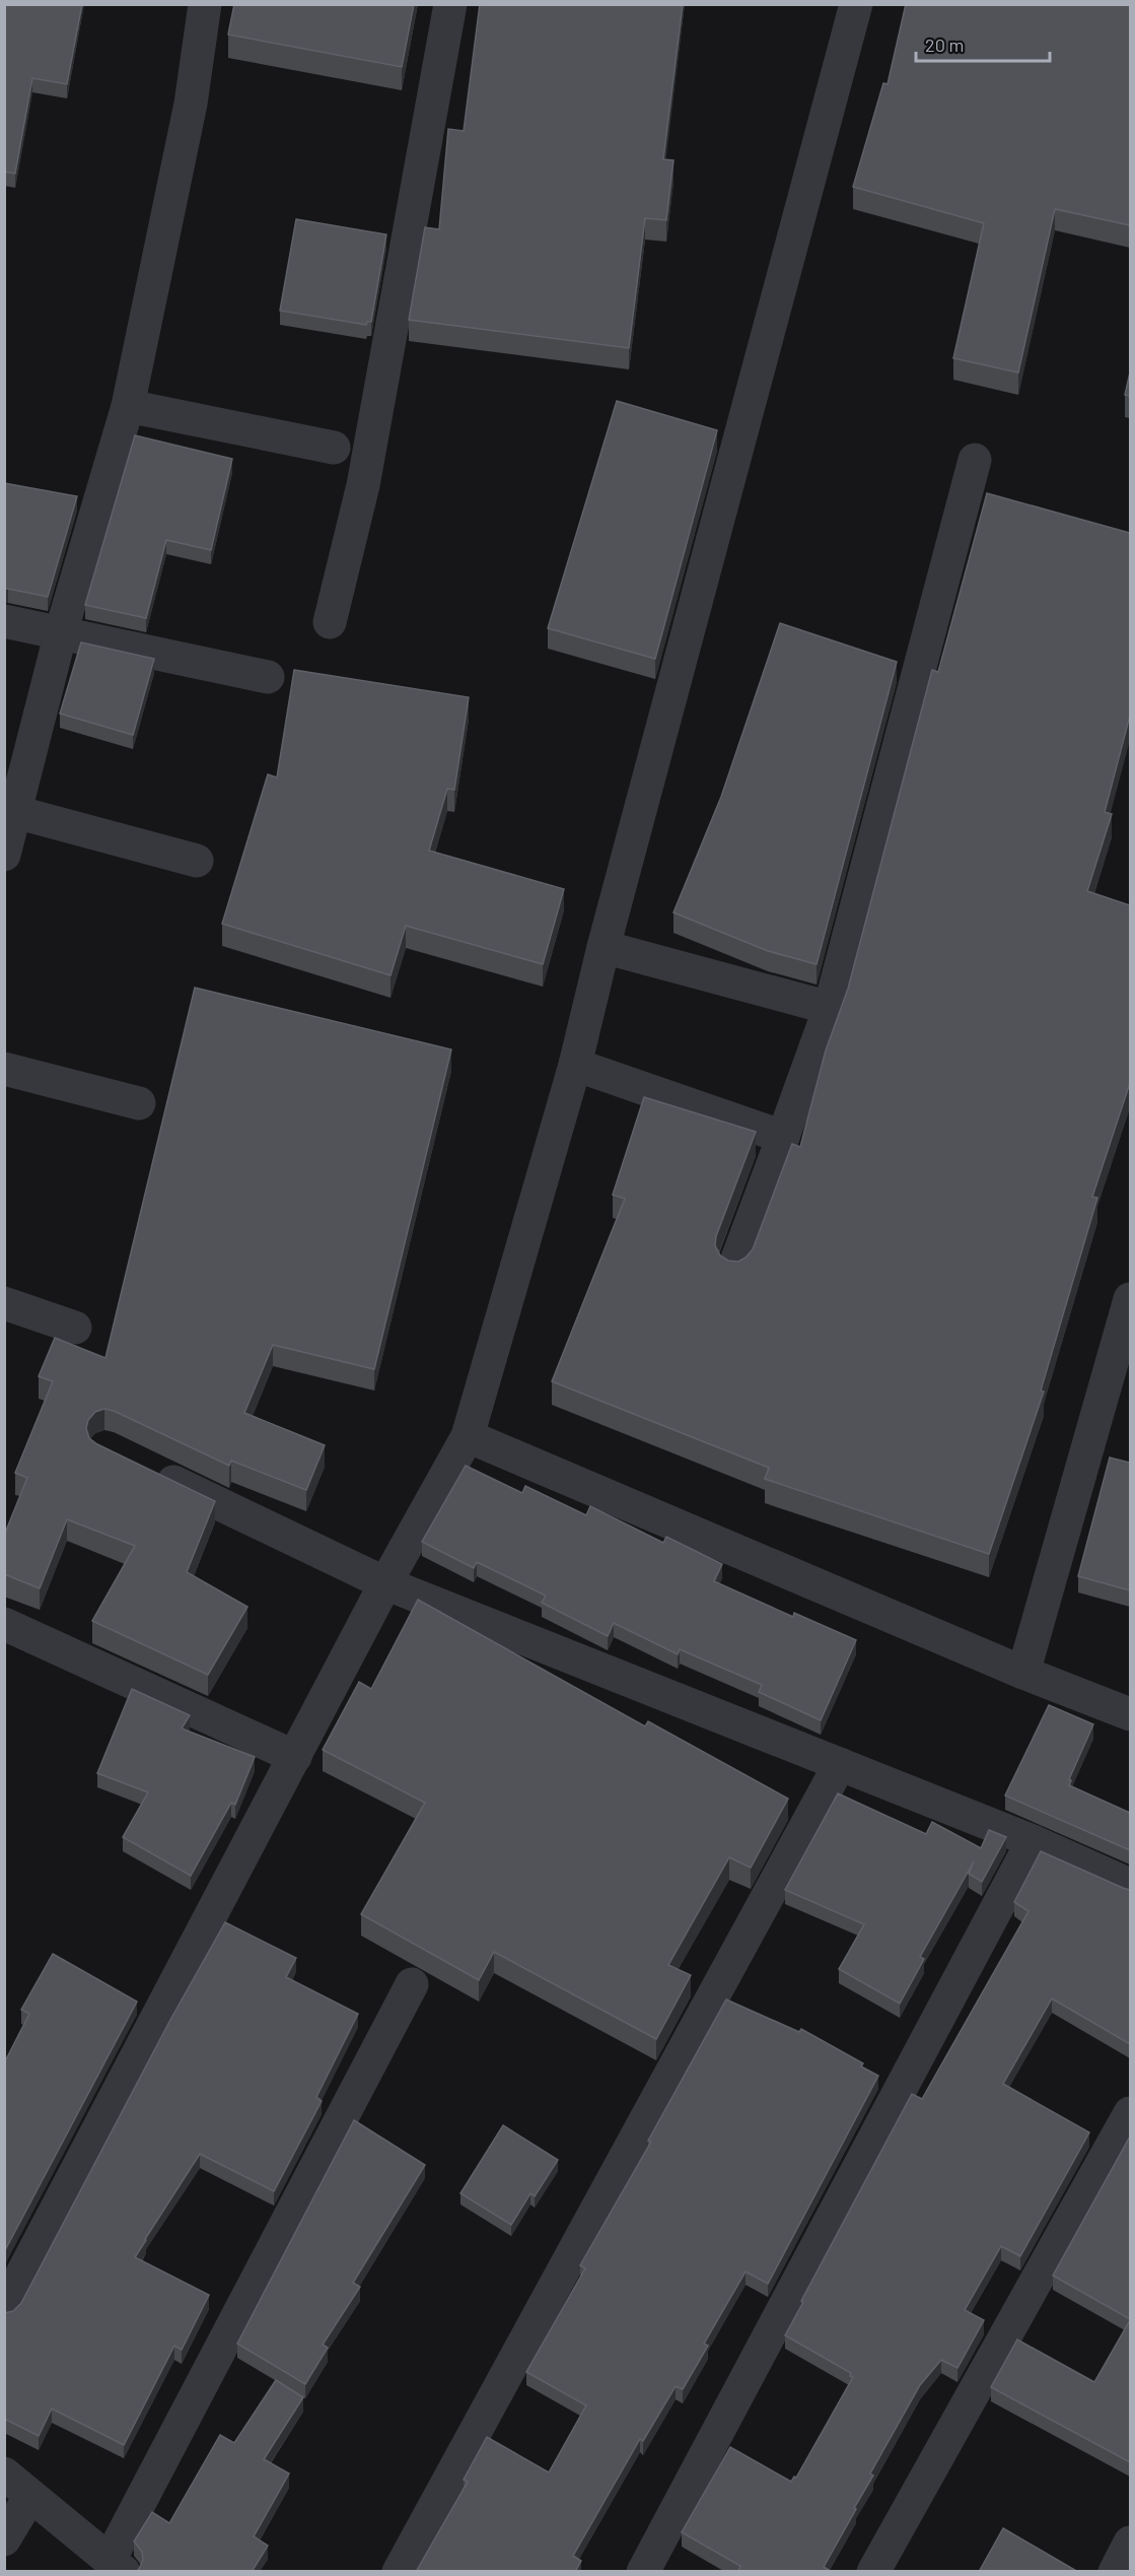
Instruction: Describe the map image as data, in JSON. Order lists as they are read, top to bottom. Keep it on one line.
{"scale_bar":"20 m"}
